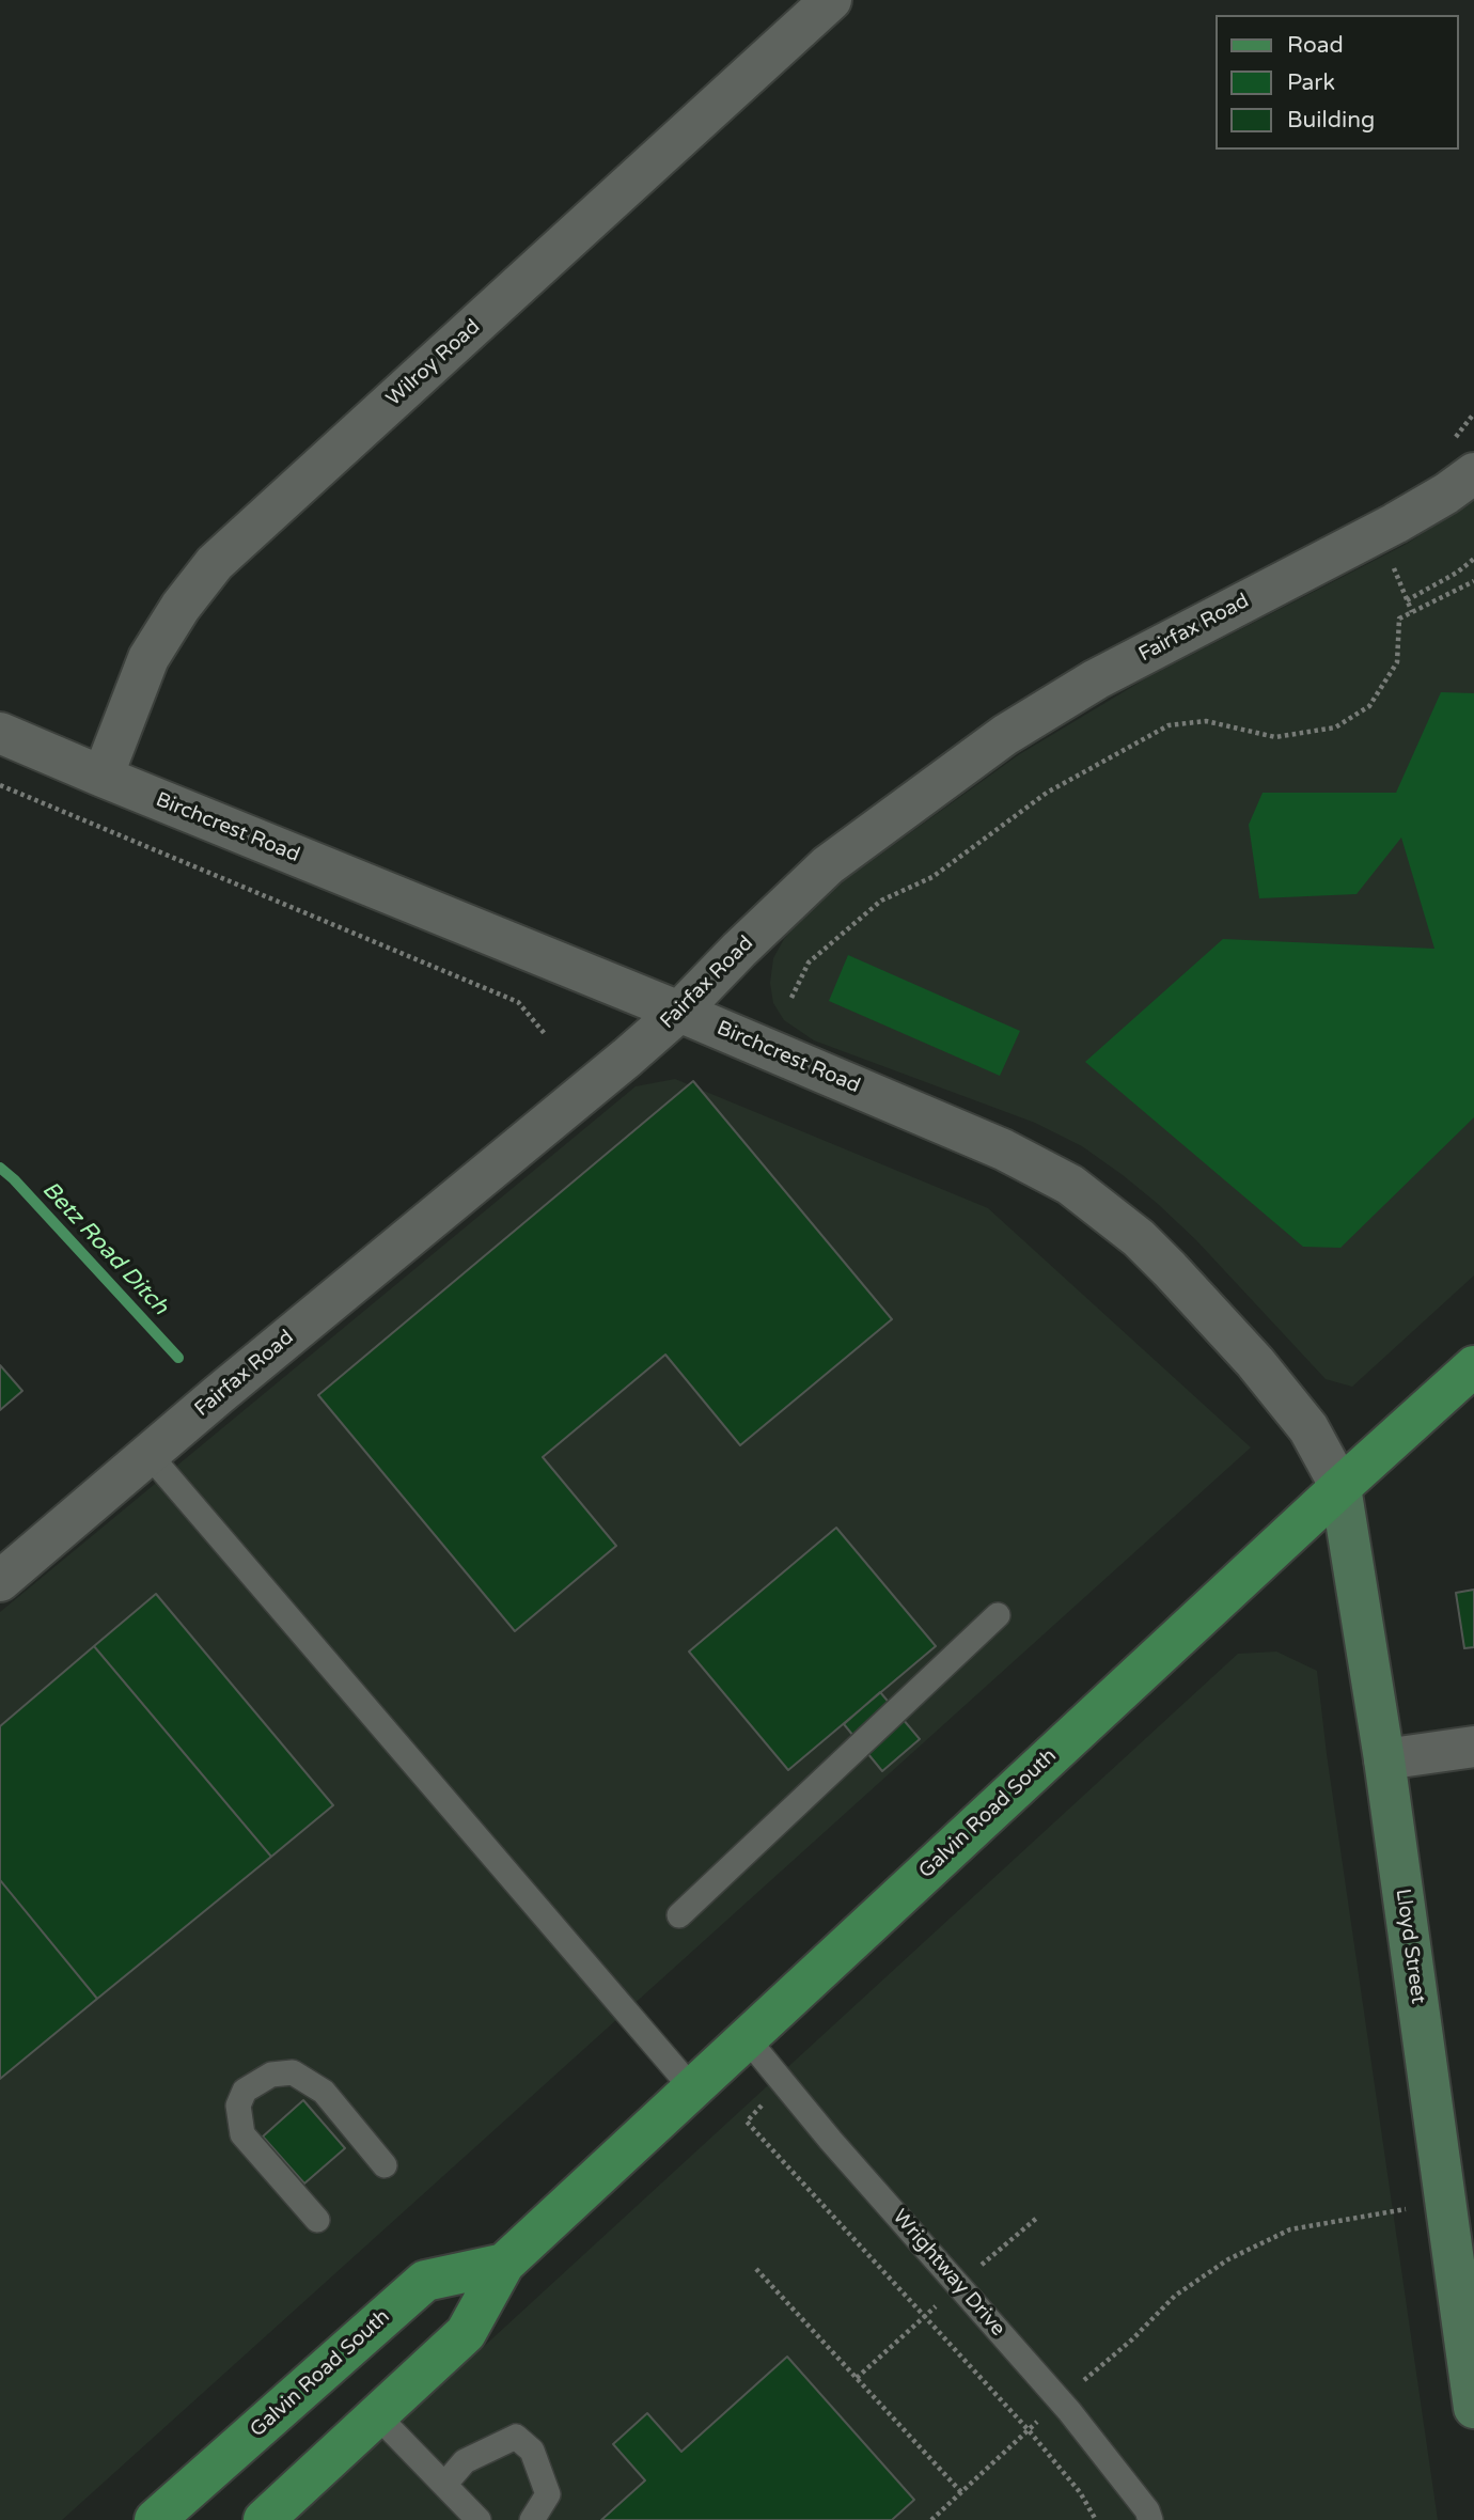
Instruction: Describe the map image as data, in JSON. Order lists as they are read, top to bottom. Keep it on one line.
{"streets":{"main road":["Galvin Road South"],"street":["Wilroy Road","Fairfax Road","Birchcrest Road","Lloyd Street"],"lane":["Wrightway Drive"]},"crossings":[["Wilroy Road","Birchcrest Road"],["Fairfax Road","Birchcrest Road"],["Birchcrest Road","Galvin Road South"],["Birchcrest Road","Lloyd Street"],["Galvin Road South","Lloyd Street"],["Galvin Road South","Wrightway Drive"]],"water":["Betz Road Ditch"],"legend":["Road","Park","Building"]}
